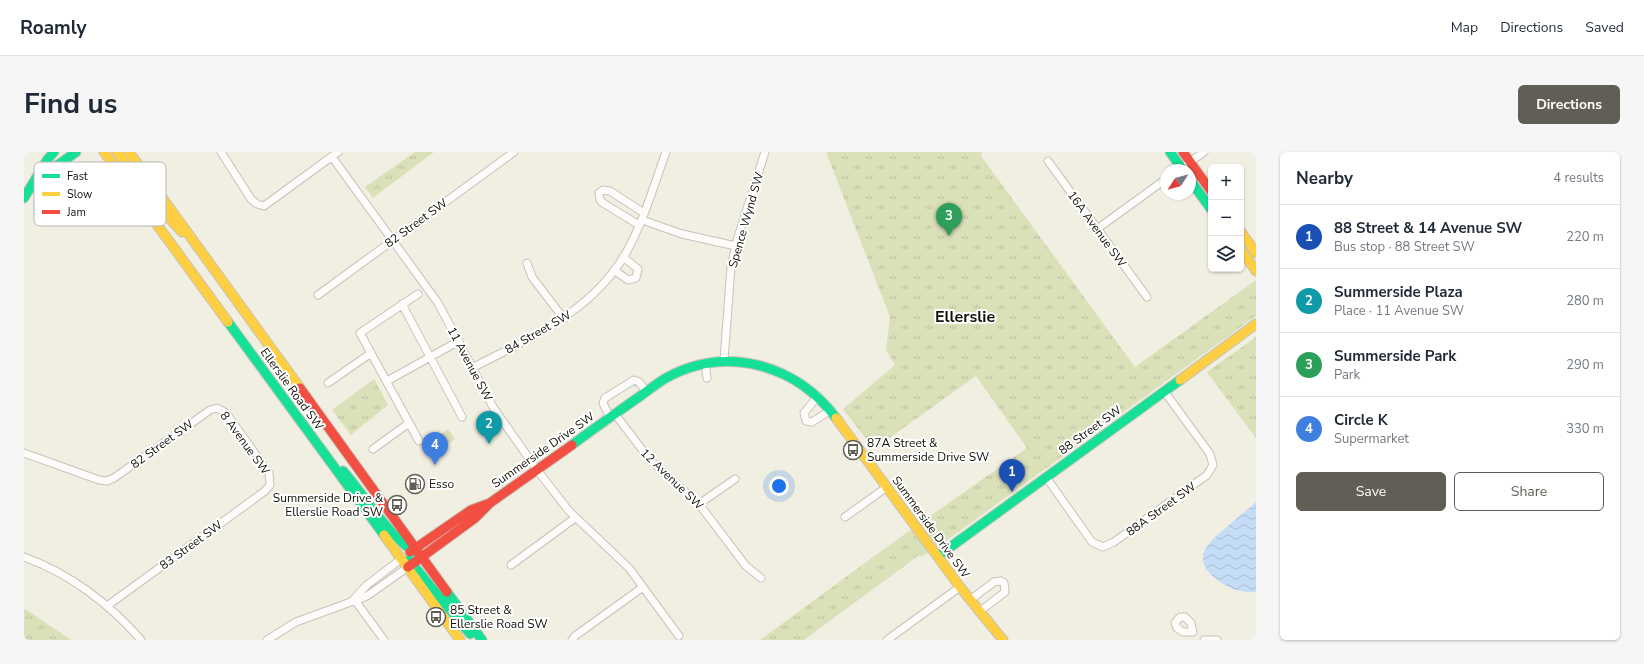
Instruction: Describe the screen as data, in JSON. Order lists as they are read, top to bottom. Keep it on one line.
{"streets":{"main road":["Ellerslie Road SW","88 Street SW","Summerside Drive SW"],"street":["Spence Wynd SW","82 Street SW","16A Avenue SW","84 Street SW","11 Avenue SW","8 Avenue SW","12 Avenue SW","88A Street SW","83 Street SW"]},"crossings":[["Spence Wynd SW","Summerside Drive SW"],["82 Street SW","11 Avenue SW"],["82 Street SW","8 Avenue SW"],["84 Street SW","11 Avenue SW"],["11 Avenue SW","Summerside Drive SW"],["Ellerslie Road SW","Summerside Drive SW"],["88 Street SW","Summerside Drive SW"],["88 Street SW","88A Street SW"],["8 Avenue SW","83 Street SW"],["Summerside Drive SW","12 Avenue SW"]],"districts":["Ellerslie"],"places":{"bus stop":["87A Street & Summerside Drive SW","Summerside Drive & Ellerslie Road SW","85 Street & Ellerslie Road SW"],"fuel station":["Esso"]},"legend":["Fast","Slow","Jam"],"north":"bottom left","page":{"header":"Roamly","nav":["Map","Directions","Saved"],"title":"Find us","buttons":["Directions",["Save","Share"]],"heading":["Nearby","4 results"],"map_buttons":["+","−"],"pins":["3","2","4","1"],"list":[{"mark":"1","name":"88 Street & 14 Avenue SW","note":"Bus stop · 88 Street SW","value":"220 m"},{"mark":"2","name":"Summerside Plaza","note":"Place · 11 Avenue SW","value":"280 m"},{"mark":"3","name":"Summerside Park","note":"Park","value":"290 m"},{"mark":"4","name":"Circle K","note":"Supermarket","value":"330 m"}]}}
